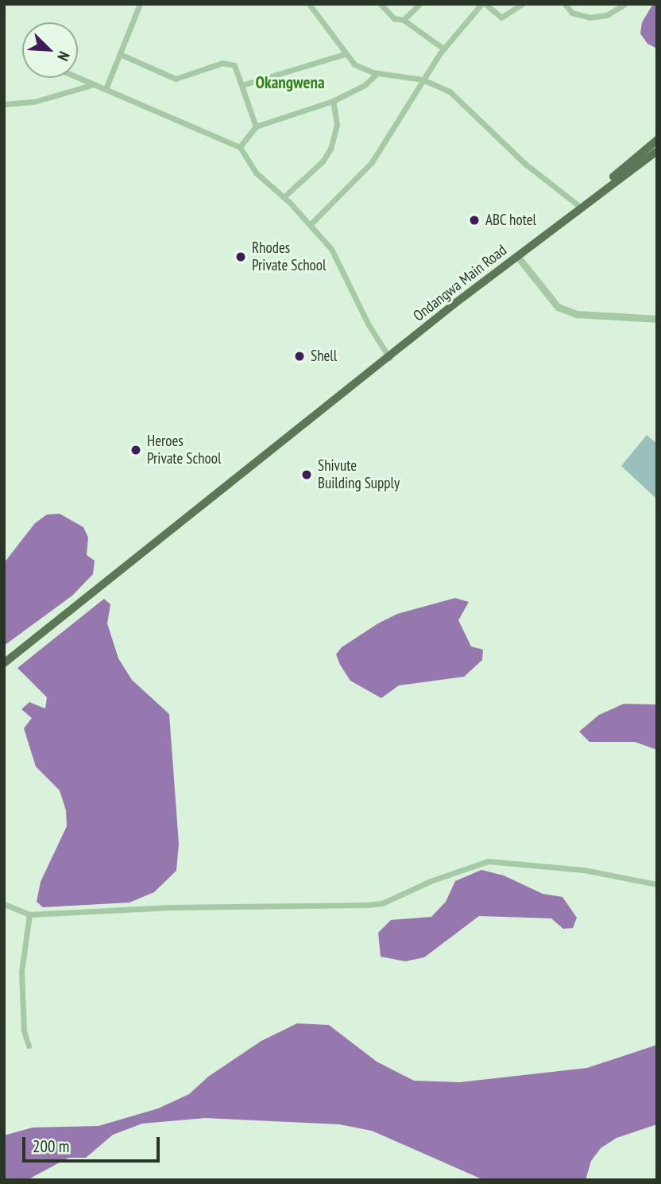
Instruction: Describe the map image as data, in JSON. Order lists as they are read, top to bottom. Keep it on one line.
{"streets":{"main road":["Ondangwa Main Road"]},"districts":["Okangwena"],"places":["ABC hotel","Rhodes Private School","Shell","Heroes Private School","Shivute Building Supply"],"scale_bar":"200 m","north":"bottom right"}
